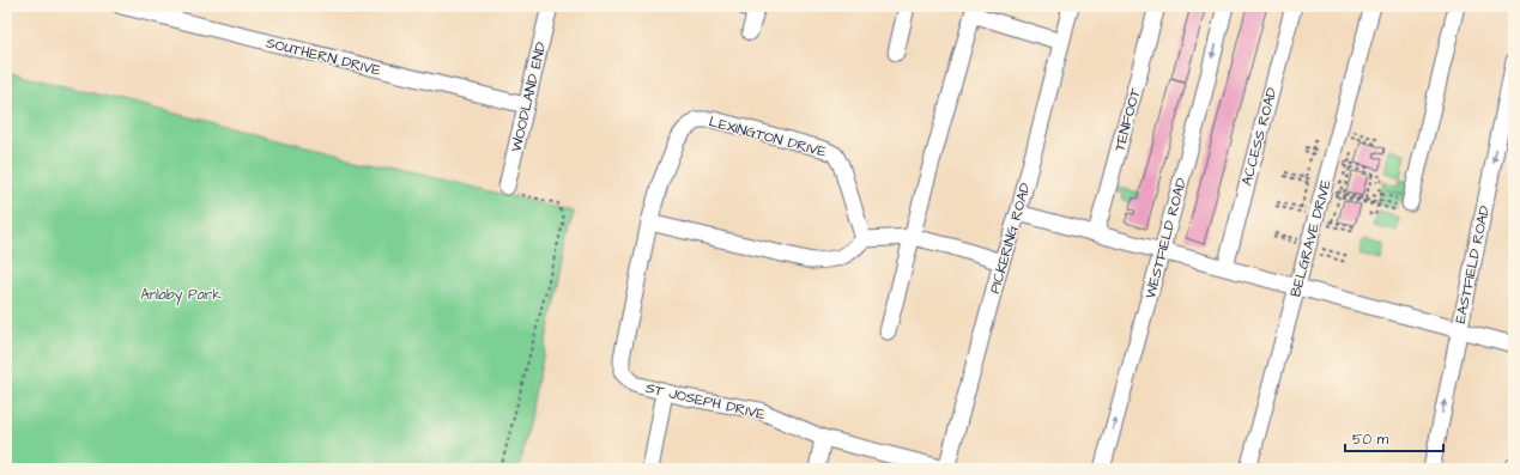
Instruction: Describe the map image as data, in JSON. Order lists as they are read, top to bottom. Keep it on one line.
{"streets":{"street":["SOUTHERN DRIVE","WOODLAND END","TENFOOT","LEXINGTON DRIVE","ACCESS ROAD","PICKERING ROAD","WESTFIELD ROAD","BELGRAVE DRIVE","EASTFIELD ROAD","ST JOSEPH DRIVE"]},"crossings":[["SOUTHERN DRIVE","WOODLAND END"],["LEXINGTON DRIVE","ST JOSEPH DRIVE"],["PICKERING ROAD","ST JOSEPH DRIVE"]],"parks":["Anlaby Park"],"scale_bar":"50 m"}
